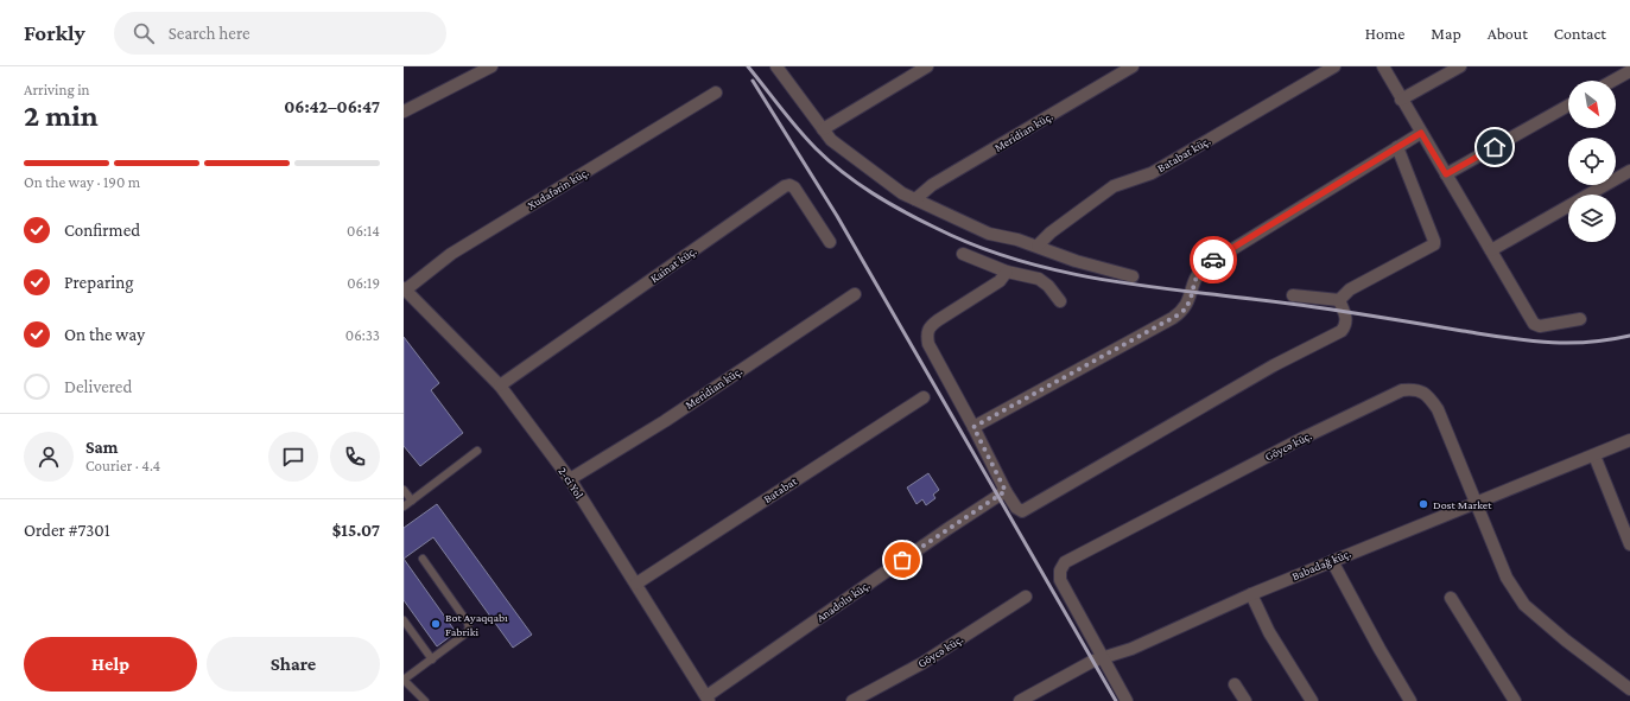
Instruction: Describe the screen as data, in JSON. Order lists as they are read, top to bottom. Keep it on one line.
{"streets":{"street":["Meridian küç.","Batabat küç.","Xudafərin küç.","Kainat küç.","Göycə küç.","2-ci Yol","Batabat","Babadağ küç.","Anadolu küç."]},"crossings":[["Meridian küç.","2-ci Yol"],["Xudafərin küç.","2-ci Yol"],["Kainat küç.","2-ci Yol"],["Göycə küç.","Babadağ küç."],["2-ci Yol","Batabat"],["2-ci Yol","Anadolu küç."]],"places":["Dost Market","Bot Ayaqqabı Fabriki"],"north":"bottom right","page":{"header":"Forkly","search":"Search here","nav":["Home","Map","About","Contact"],"heading":["2 min","Arriving in","06:42–06:47"],"panel":["Sam","Courier · 4.4","Order #7301","$15.07"],"bar":"On the way · 190 m","list":[["Confirmed","06:14"],["Preparing","06:19"],["On the way","06:33"],"Delivered"],"buttons":["Help","Share"]}}
